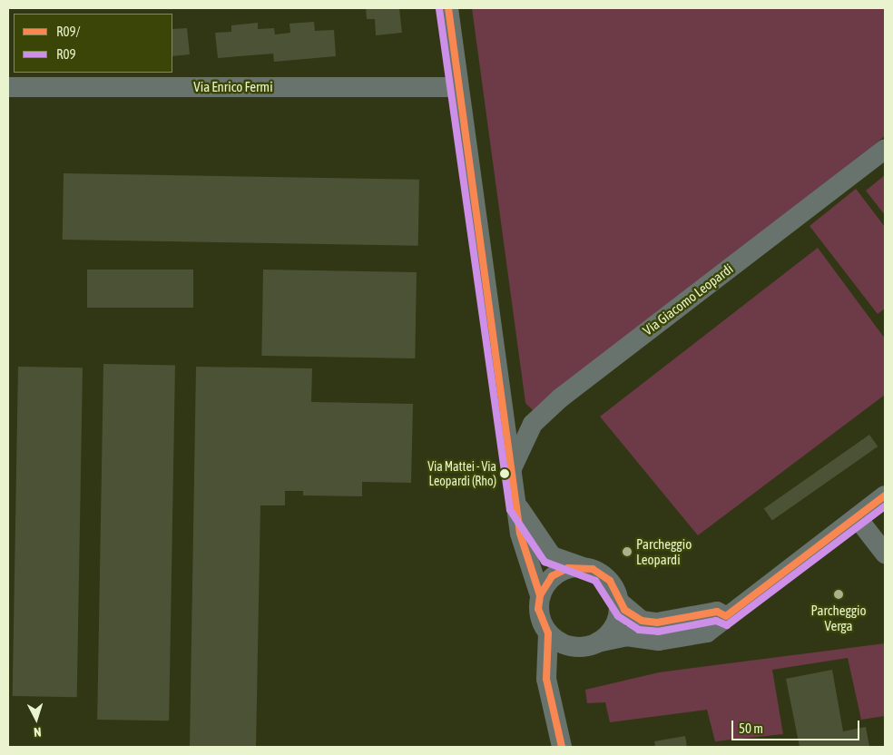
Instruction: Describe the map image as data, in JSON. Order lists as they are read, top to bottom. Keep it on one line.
{"streets":{"street":["Via Enrico Fermi","Via Giacomo Leopardi"]},"places":["Via Mattei - Via Leopardi (Rho)","Parcheggio Leopardi","Parcheggio Verga"],"lines":["transit line R09/","transit line R09"],"legend":["R09/","R09"],"scale_bar":"50 m","north":"bottom"}
